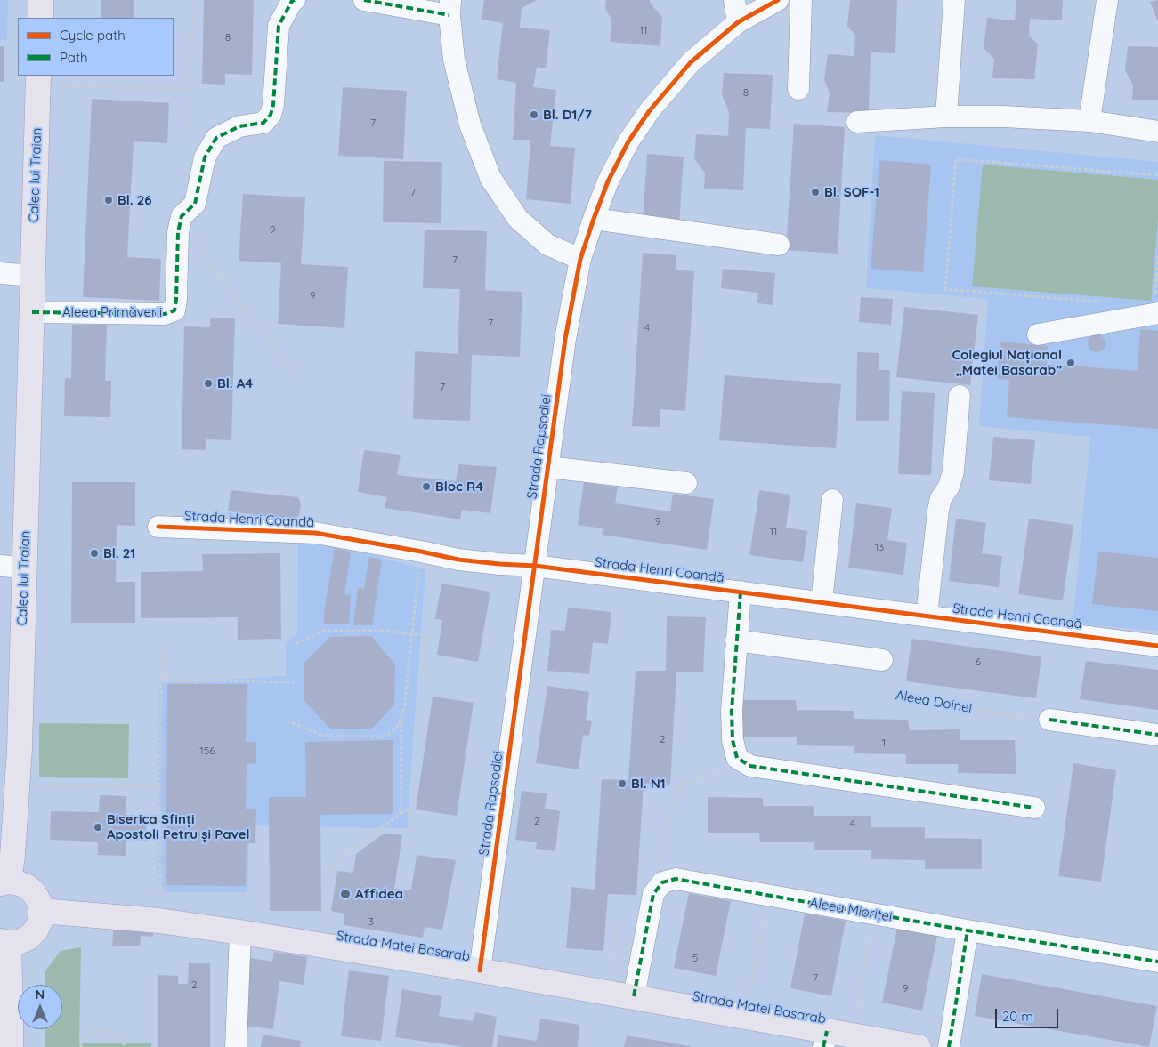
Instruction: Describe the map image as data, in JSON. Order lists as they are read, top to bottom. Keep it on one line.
{"streets":{"main road":["Calea lui Traian","Strada Matei Basarab"],"street":["Aleea Primăverii","Strada Rapsodiei","Strada Henri Coandă","Aleea Mioriței"],"path":["Aleea Doinei"]},"crossings":[["Calea lui Traian","Aleea Primăverii"],["Calea lui Traian","Strada Matei Basarab"],["Strada Rapsodiei","Strada Henri Coandă"],["Strada Rapsodiei","Strada Matei Basarab"],["Aleea Mioriței","Strada Matei Basarab"]],"places":["Bl. D1/7","Bl. SOF-1","Bl. 26","Colegiul Național „Matei Basarab”","Bl. A4","Bloc R4","Bl. 21","Bl. N1","Biserica Sfinți Apostoli Petru și Pavel","Affidea"],"house_numbers":["11","8","8","7","7","9","7","9","7","4","7","9","11","13","6","2","1","156","2","4","3","5","7","2","9"],"legend":["Cycle path","Path"],"scale_bar":"20 m","north":"top"}
